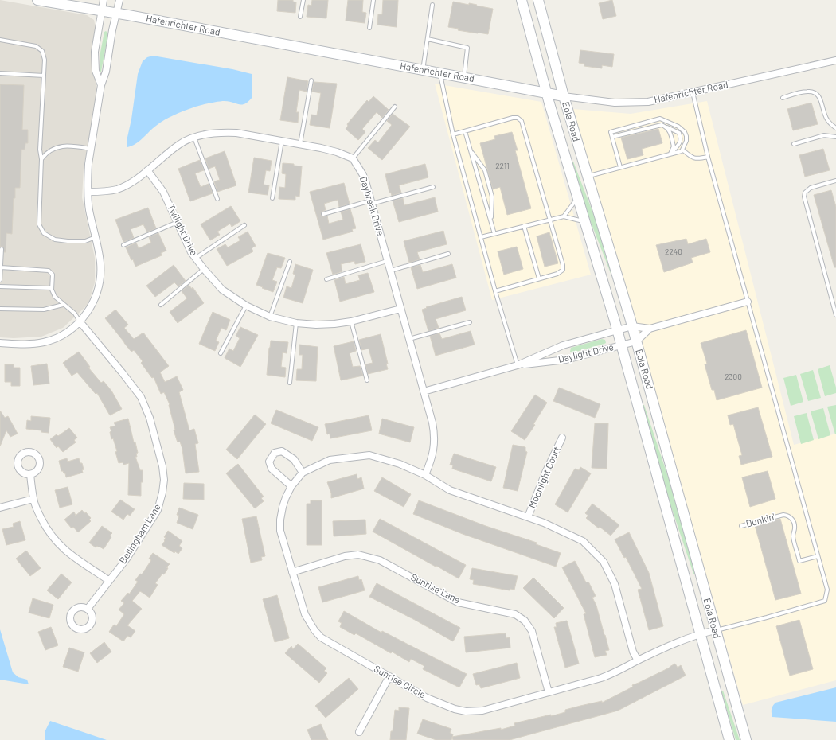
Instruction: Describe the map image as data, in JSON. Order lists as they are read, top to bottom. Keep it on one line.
{"streets":{"street":["Hafenrichter Road","Eola Road","Daybreak Drive","Twilight Drive","Daylight Drive","Moonlight Court","Bellingham Lane","Sunrise Lane","Sunrise Circle"],"lane":["Dunkin'"]},"crossings":[["Hafenrichter Road","Eola Road"],["Eola Road","Daylight Drive"],["Eola Road","Sunrise Circle"],["Daybreak Drive","Twilight Drive"],["Daybreak Drive","Daylight Drive"],["Daybreak Drive","Sunrise Circle"],["Moonlight Court","Sunrise Circle"],["Sunrise Lane","Sunrise Circle"]],"house_numbers":["2211","2240","2300"]}
